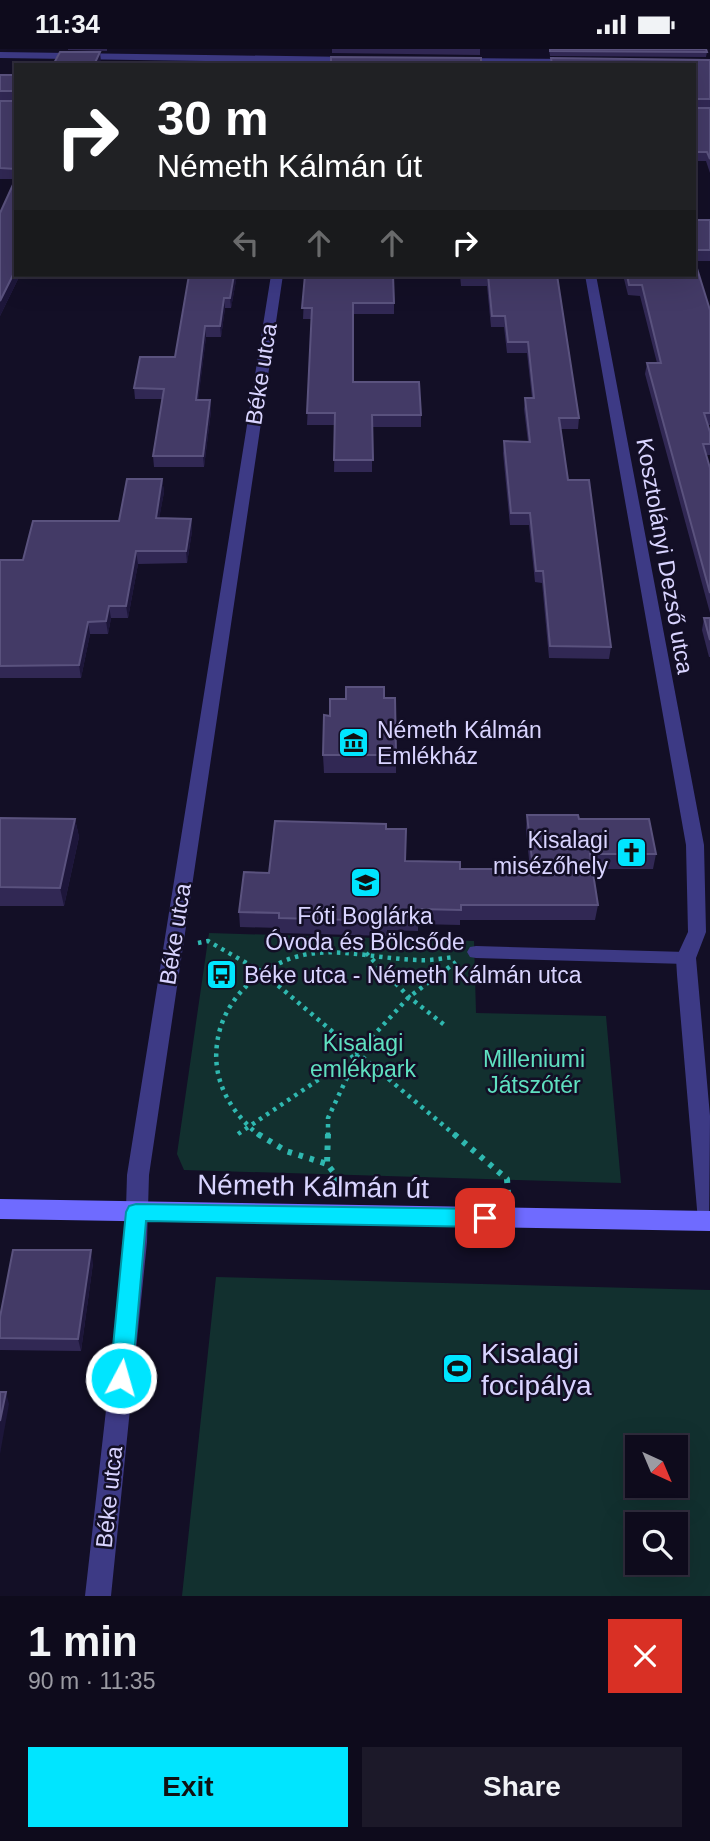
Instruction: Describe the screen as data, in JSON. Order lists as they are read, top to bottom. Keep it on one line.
{"streets":{"street":["Béke utca","Kosztolányi Dezső utca","Németh Kálmán út"]},"crossings":[["Béke utca","Németh Kálmán út"],["Kosztolányi Dezső utca","Németh Kálmán út"]],"parks":["Kisalagi emlékpark","Milleniumi Játszótér"],"places":{"museum":["Németh Kálmán Emlékház"],"church":["Kisalagi misézőhely"],"school or university":["Fóti Boglárka Óvoda és Bölcsőde"],"bus stop":["Béke utca - Németh Kálmán utca"],"sports":["Kisalagi focipálya"]},"north":"bottom right","page":{"status":"11:34","turn":["30 m","Németh Kálmán út"],"heading":["1 min","90 m · 11:35"],"buttons":["Exit","Share"]}}
